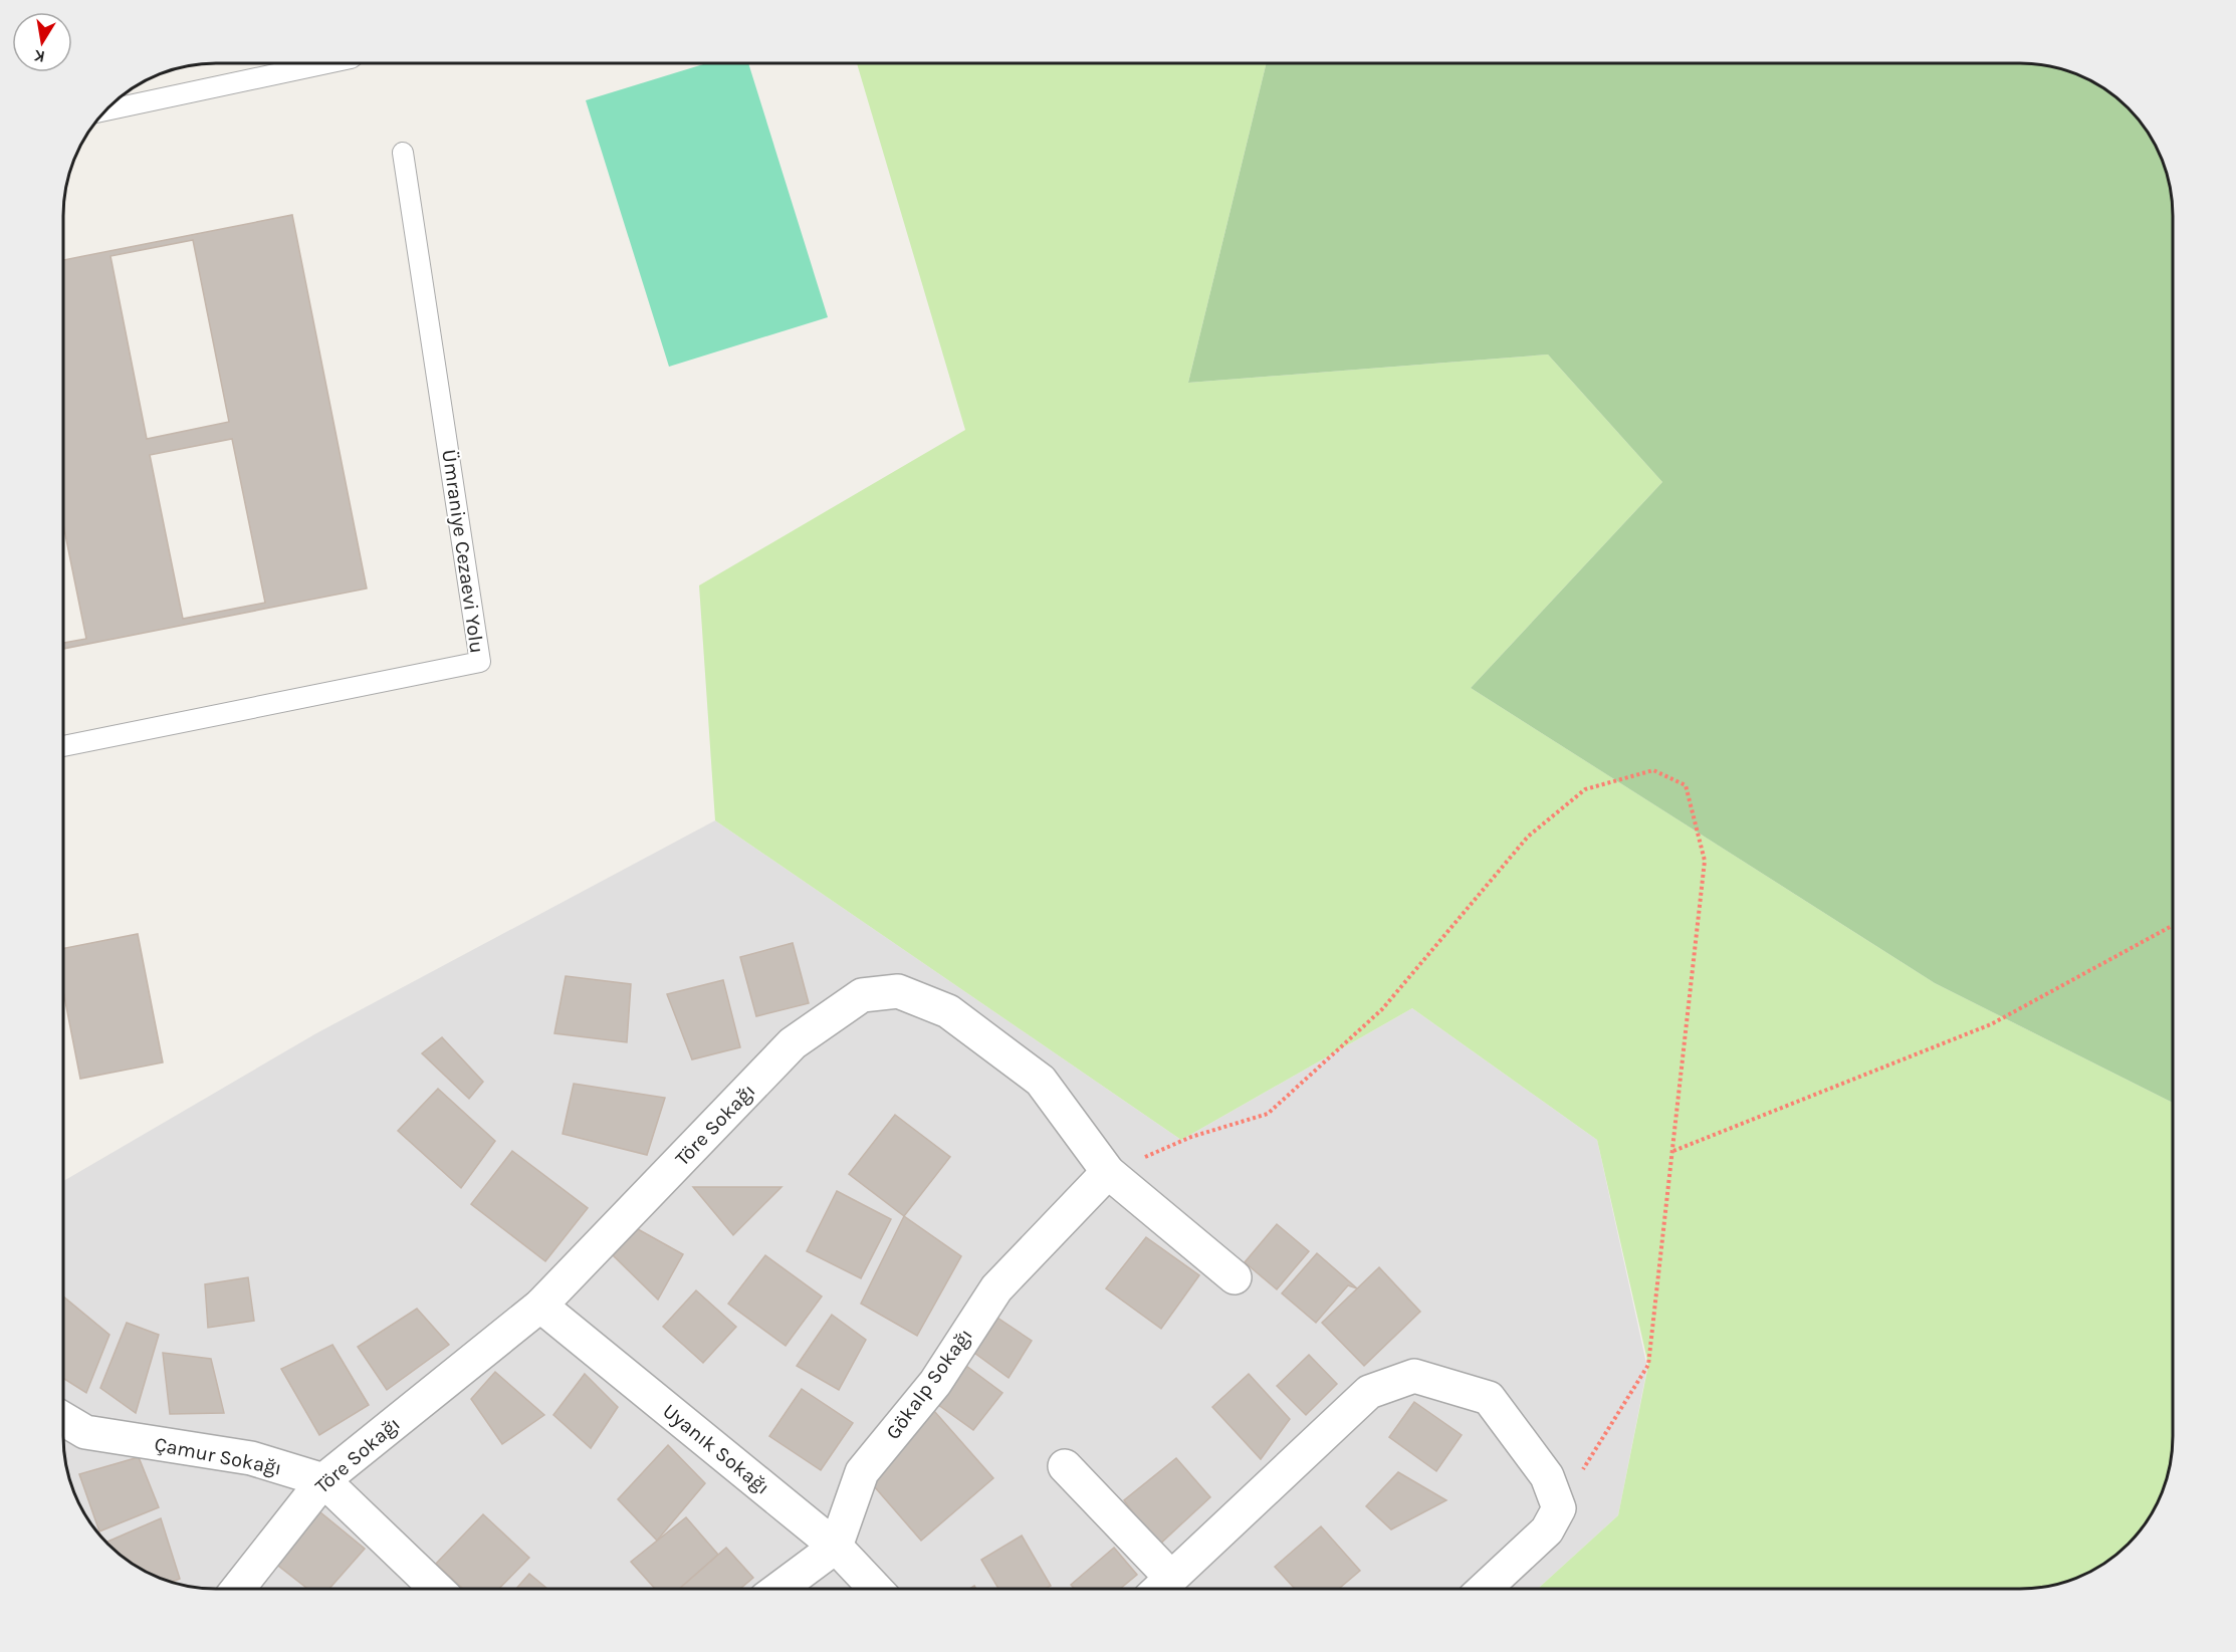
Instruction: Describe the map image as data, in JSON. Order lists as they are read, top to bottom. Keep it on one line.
{"streets":{"street":["Töre Sokağı","Gökalp Sokağı","Uyanık Sokağı","Çamur Sokağı"],"lane":["Ümraniye Cezaevi Yolu"]},"crossings":[["Töre Sokağı","Gökalp Sokağı"],["Töre Sokağı","Uyanık Sokağı"],["Töre Sokağı","Çamur Sokağı"],["Gökalp Sokağı","Uyanık Sokağı"]],"north":"bottom"}
